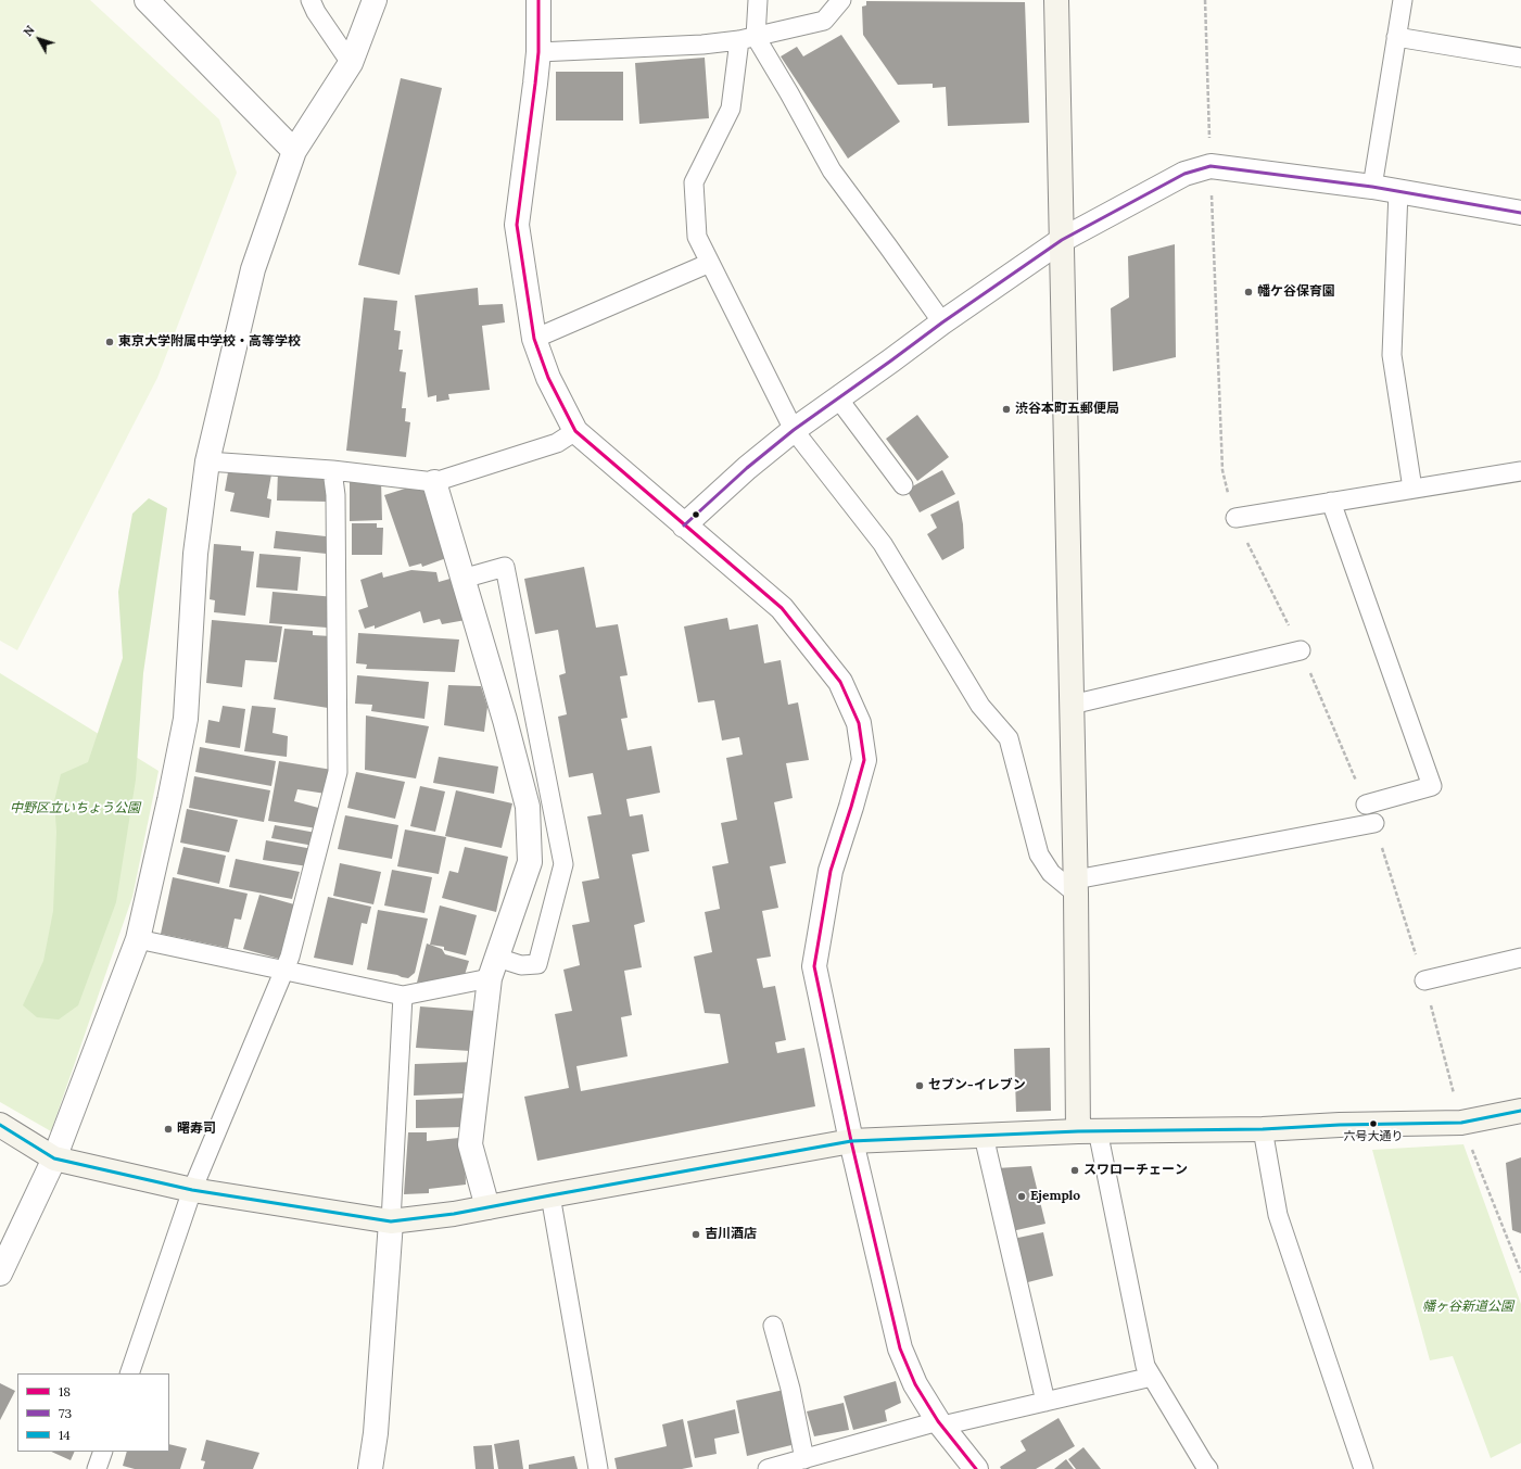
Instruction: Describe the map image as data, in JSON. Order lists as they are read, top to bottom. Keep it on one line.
{"parks":["中野区立いちょう公園","幡ヶ谷新道公園"],"places":["幡ケ谷保育園","東京大学附属中学校・高等学校","渋谷本町五郵便局","セブン-イレブン","六号大通り","曙寿司","スワローチェーン","Ejemplo","吉川酒店"],"lines":["transit line 18","transit line 73","transit line 14"],"legend":["18","73","14"],"north":"top left"}
